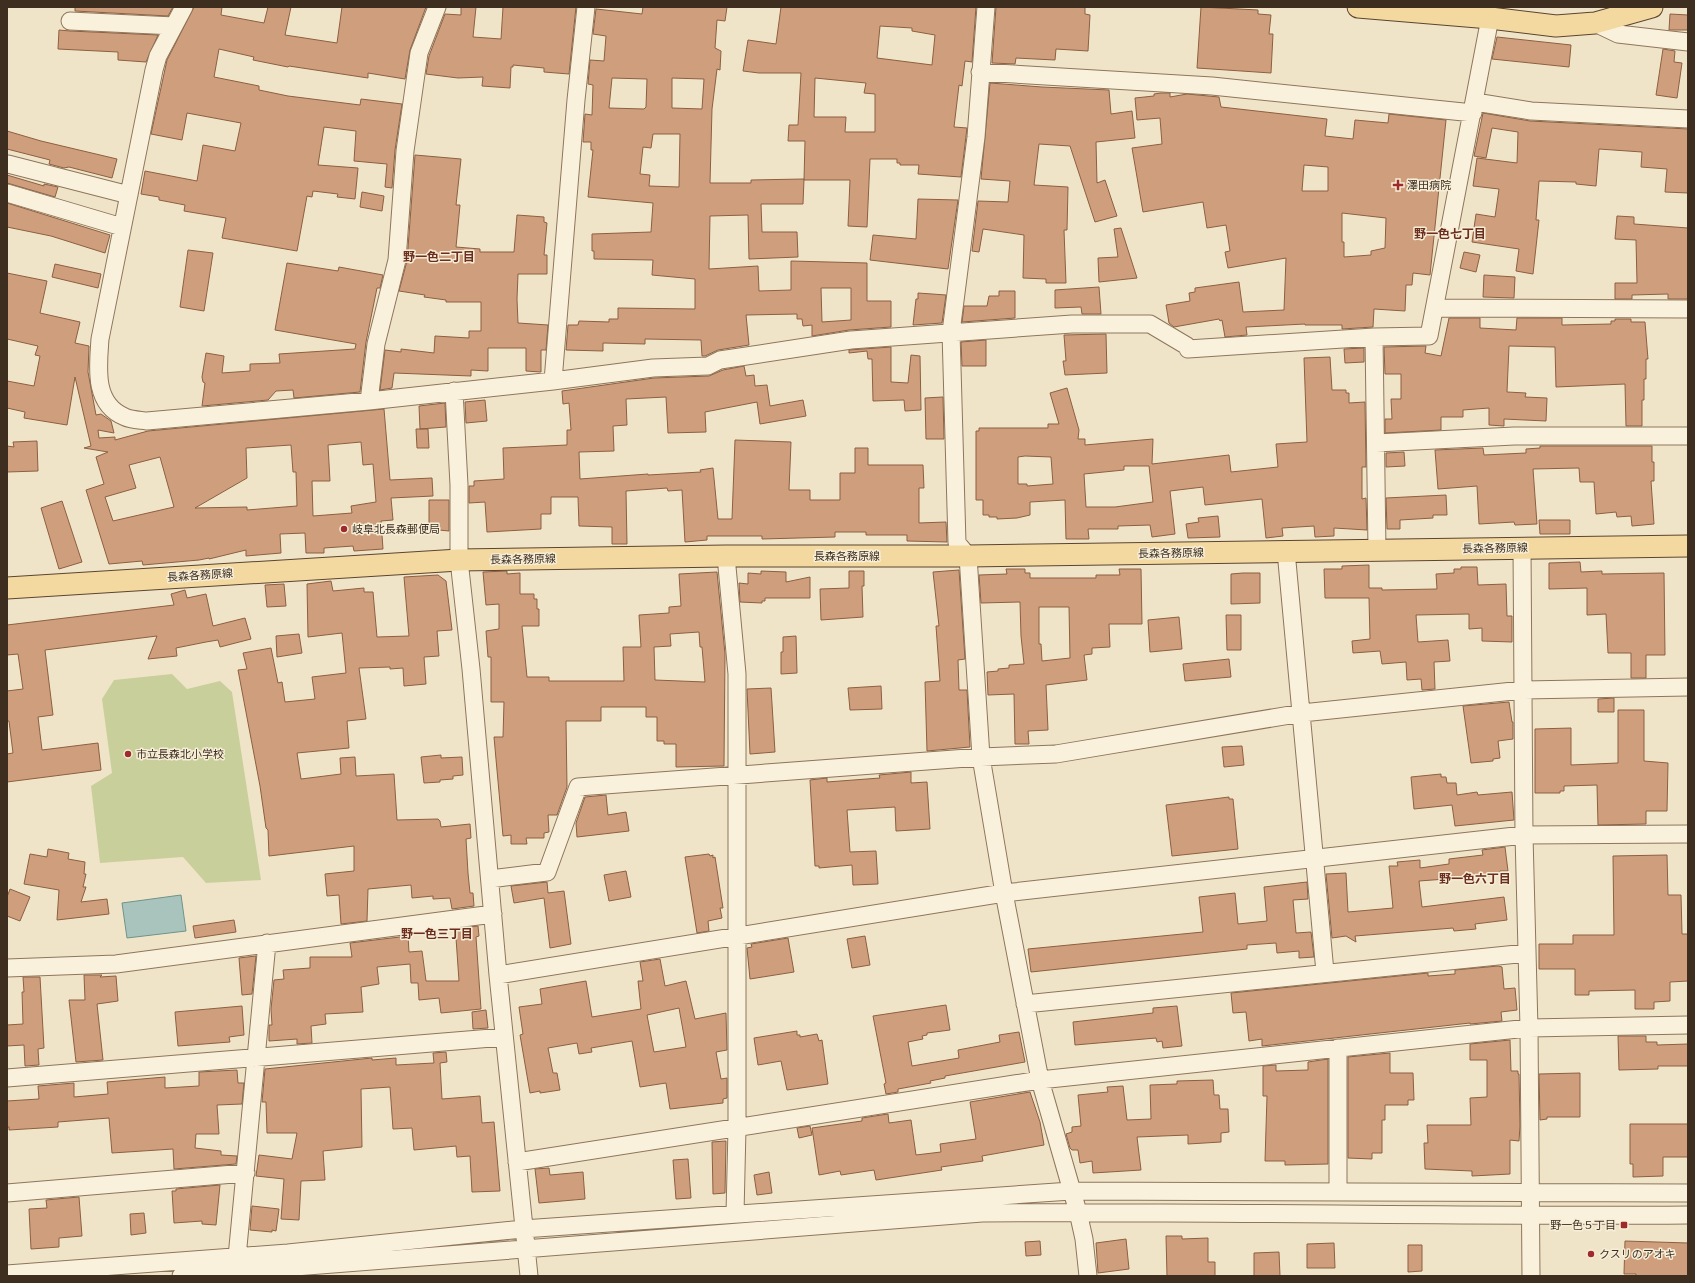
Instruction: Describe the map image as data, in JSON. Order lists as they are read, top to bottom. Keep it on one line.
{"streets":{"main road":["長森各務原線"]},"districts":["野一色七丁目","野一色二丁目","野一色六丁目","野一色三丁目"],"places":{"health":["澤田病院"],"other":["岐阜北長森郵便局","市立長森北小学校","クスリのアオキ"],"transit":["野一色５丁目"]}}
